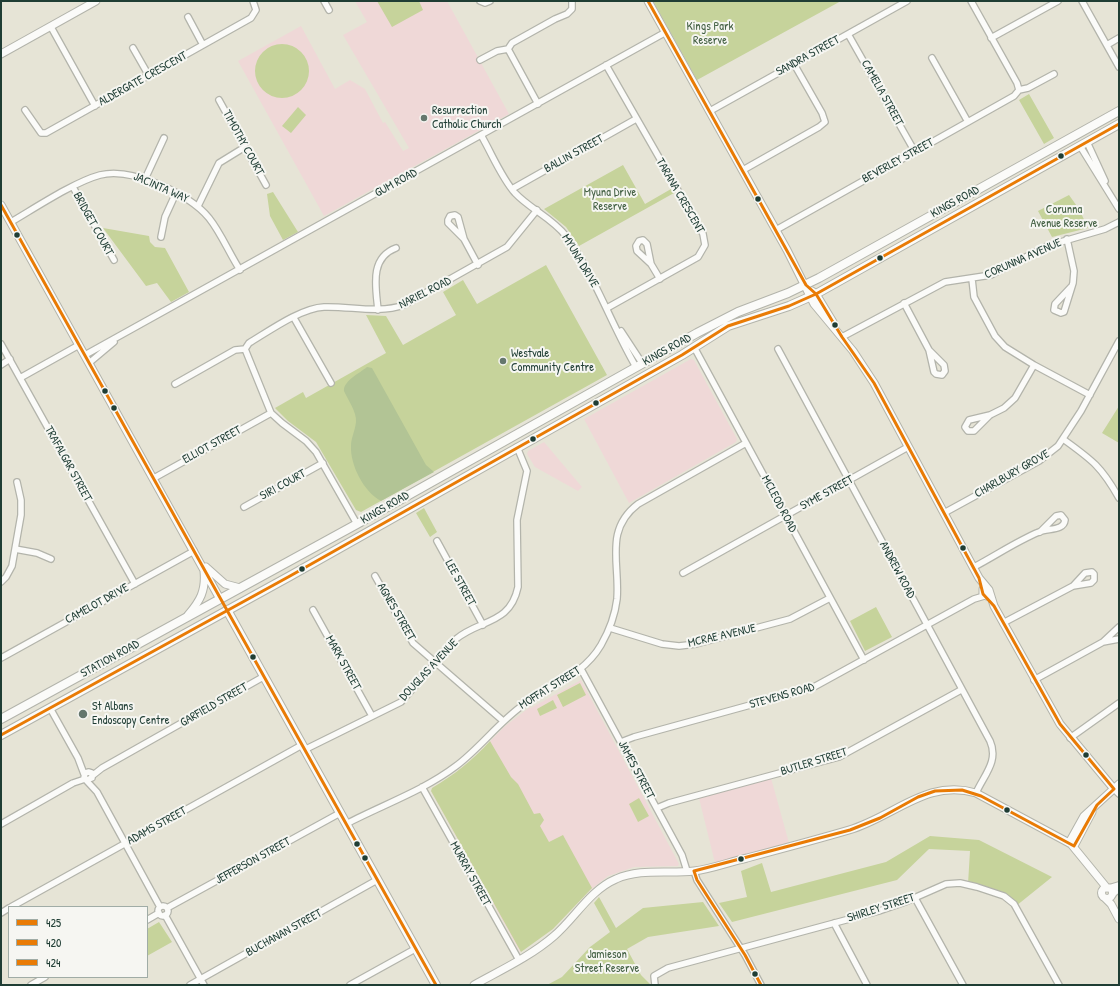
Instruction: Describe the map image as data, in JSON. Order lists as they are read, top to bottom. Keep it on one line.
{"streets":{"main road":["KINGS ROAD","STATION ROAD"],"street":["SANDRA STREET","ALDERGATE CRESCENT","CAMELIA STREET","TIMOTHY COURT","BALLIN STREET","BEVERLEY STREET","GUM ROAD","JACINTA WAY","TARANA CRESCENT","BRIDGET COURT","CORUNNA AVENUE","MYUNA DRIVE","NARIEL ROAD","ELLIOT STREET","TRAFALGAR STREET","CHARLBURY GROVE","SIRI COURT","SYME STREET","MCLEOD ROAD","ANDREW ROAD","LEE STREET","CAMELOT DRIVE","AGNES STREET","MCRAE AVENUE","MARK STREET","DOUGLAS AVENUE","MOFFAT STREET","STEVENS ROAD","GARFIELD STREET","BUTLER STREET","JAMES STREET","ADAMS STREET","JEFFERSON STREET","MURRAY STREET","SHIRLEY STREET","BUCHANAN STREET"]},"crossings":[["SANDRA STREET","CAMELIA STREET"],["CAMELIA STREET","BEVERLEY STREET"],["BALLIN STREET","TARANA CRESCENT"],["BALLIN STREET","MYUNA DRIVE"],["GUM ROAD","JACINTA WAY"],["GUM ROAD","TARANA CRESCENT"],["GUM ROAD","MYUNA DRIVE"],["JACINTA WAY","BRIDGET COURT"],["TARANA CRESCENT","MYUNA DRIVE"],["KINGS ROAD","MYUNA DRIVE"],["KINGS ROAD","MCLEOD ROAD"],["KINGS ROAD","STATION ROAD"],["KINGS ROAD","DOUGLAS AVENUE"],["MYUNA DRIVE","NARIEL ROAD"],["TRAFALGAR STREET","CAMELOT DRIVE"],["SYME STREET","MCLEOD ROAD"],["SYME STREET","ANDREW ROAD"],["MCLEOD ROAD","MCRAE AVENUE"],["MCLEOD ROAD","MOFFAT STREET"],["MCLEOD ROAD","STEVENS ROAD"],["ANDREW ROAD","STEVENS ROAD"],["ANDREW ROAD","BUTLER STREET"],["LEE STREET","DOUGLAS AVENUE"],["AGNES STREET","DOUGLAS AVENUE"],["AGNES STREET","MOFFAT STREET"],["MCRAE AVENUE","MOFFAT STREET"],["MARK STREET","DOUGLAS AVENUE"],["DOUGLAS AVENUE","ADAMS STREET"],["MOFFAT STREET","JAMES STREET"],["MOFFAT STREET","MURRAY STREET"],["STEVENS ROAD","JAMES STREET"],["BUTLER STREET","JAMES STREET"],["JAMES STREET","SHIRLEY STREET"]],"parks":["Kings Park Reserve","Myuna Drive Reserve","Corunna Avenue Reserve","Jamieson Street Reserve"],"places":["Resurrection Catholic Church","Westvale Community Centre","St Albans Endoscopy Centre"],"lines":["transit line 425","transit line 420","transit line 424"],"legend":["425","420","424"]}
